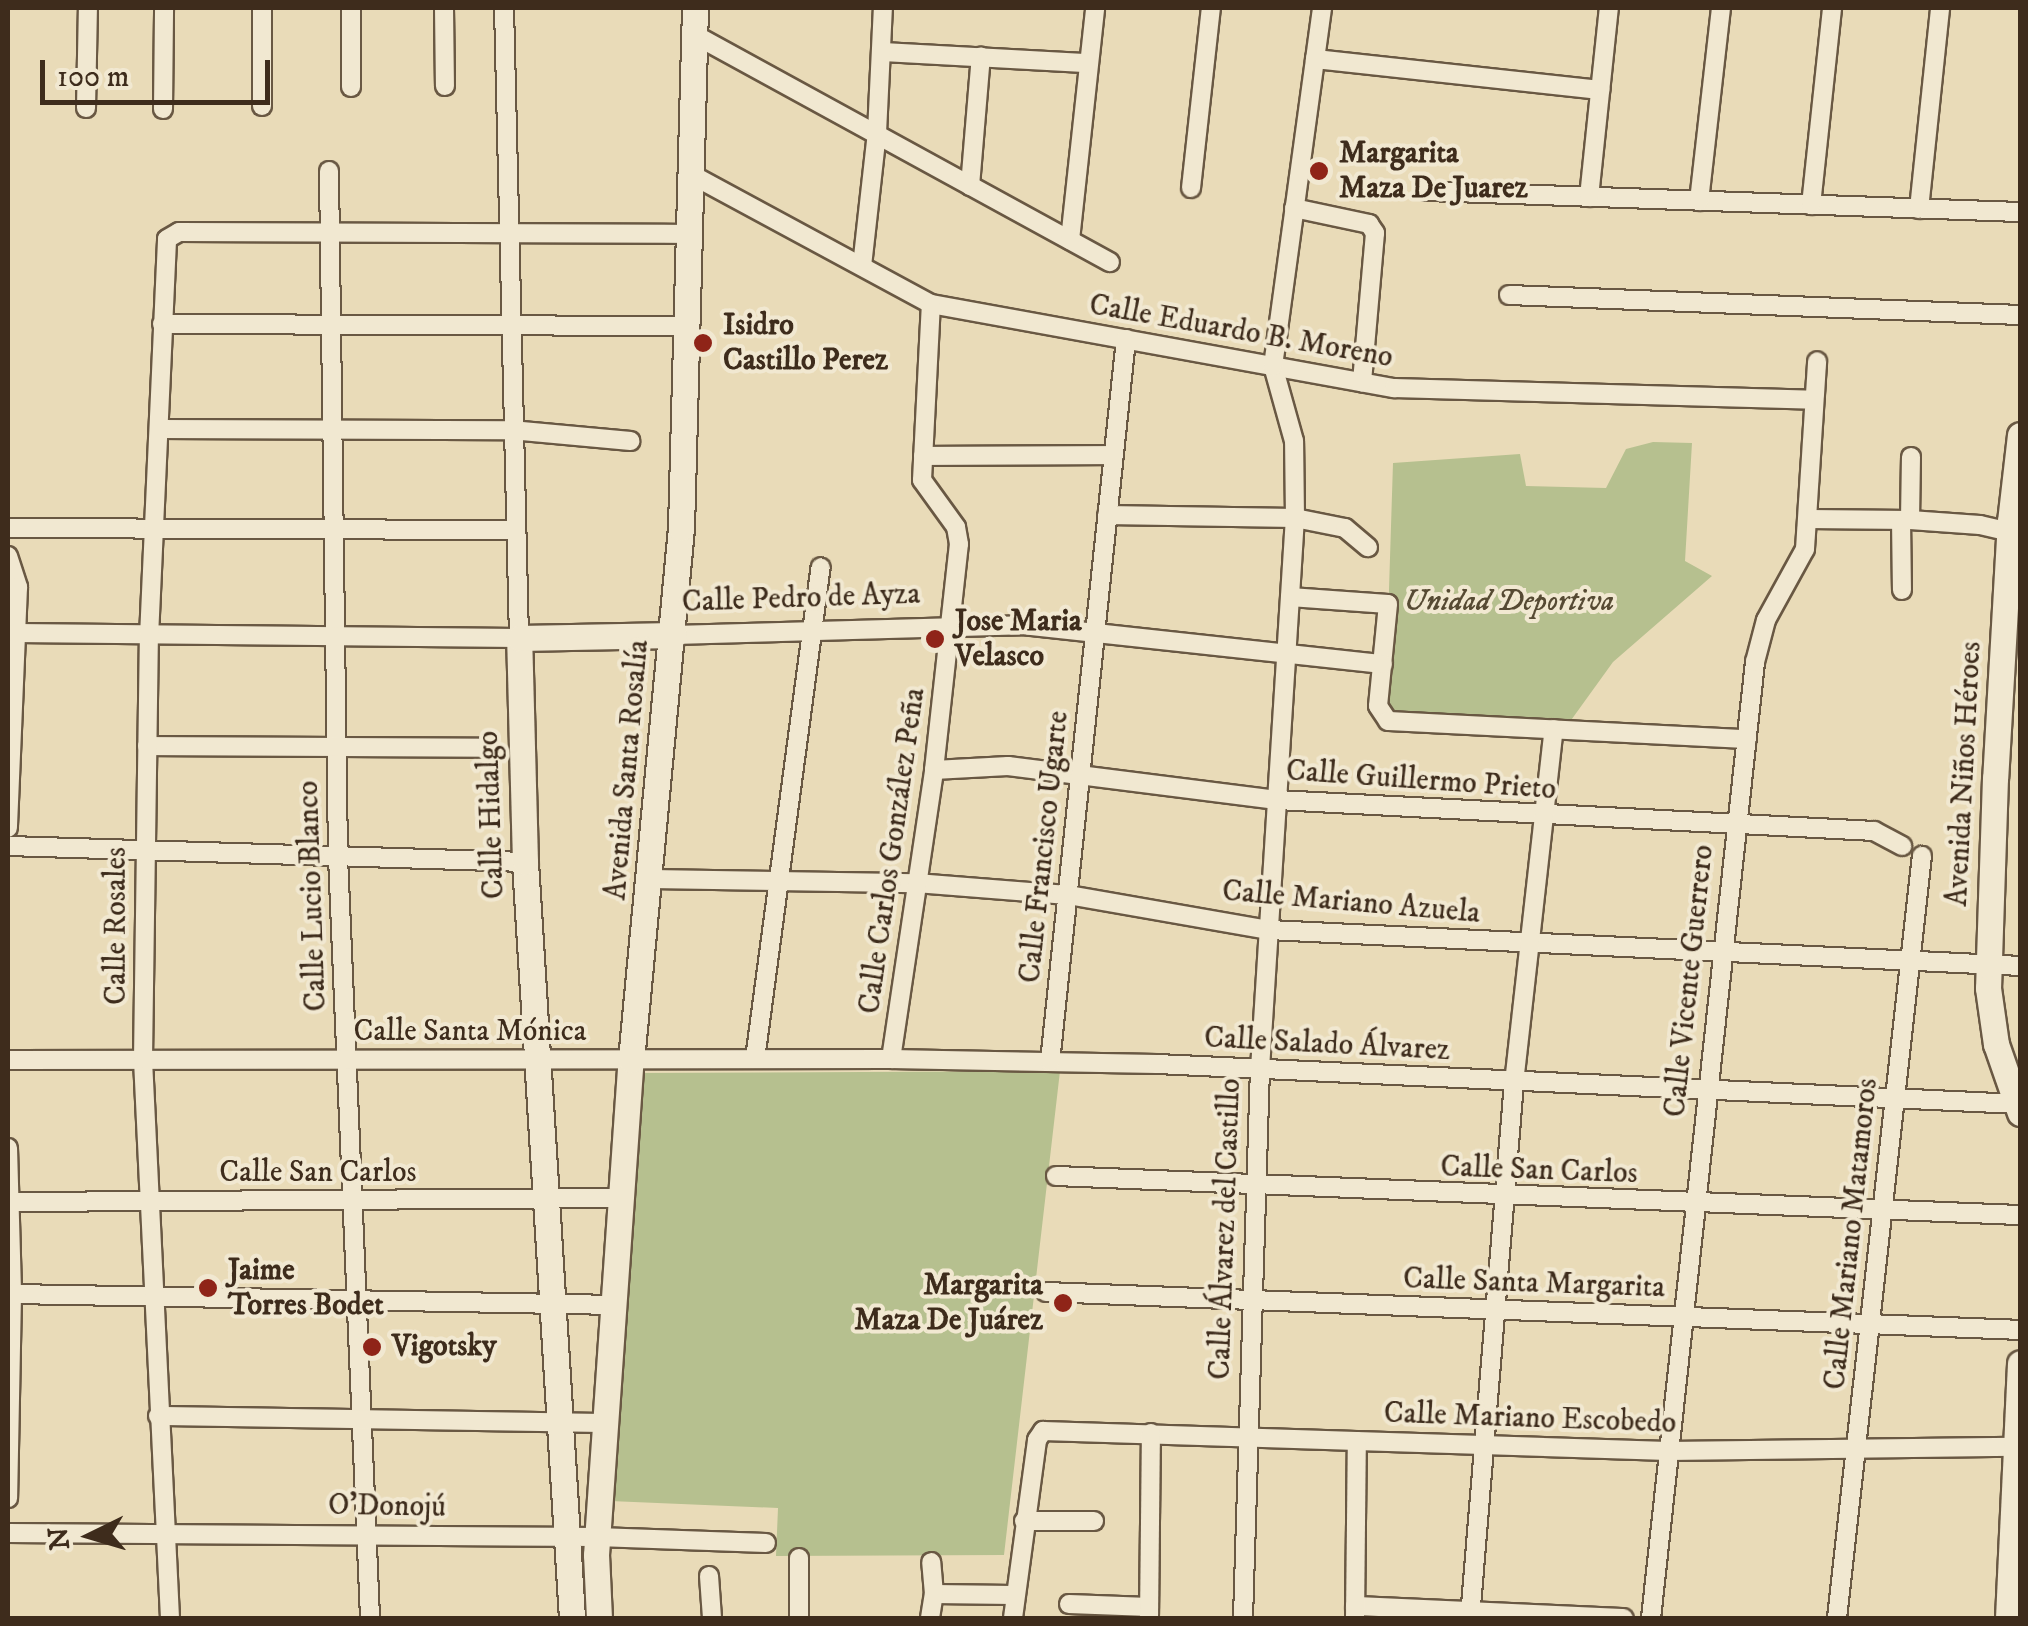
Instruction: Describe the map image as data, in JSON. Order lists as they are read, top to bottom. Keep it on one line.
{"streets":{"street":["Calle Eduardo B. Moreno","Calle Pedro de Ayza","Avenida Santa Rosalía","Avenida Niños Héroes","Calle Guillermo Prieto","Calle Hidalgo","Calle Francisco Ugarte","Calle Carlos González Peña","Calle Lucio Blanco","Calle Mariano Azuela","Calle Rosales","Calle Vicente Guerrero","Calle Santa Mónica","Calle Salado Álvarez","Calle San Carlos","Calle Álvarez del Castillo","Calle Mariano Matamoros","Calle Santa Margarita","Calle Mariano Escobedo","O'Donojú"]},"crossings":[["Calle Eduardo B. Moreno","Avenida Santa Rosalía"],["Calle Eduardo B. Moreno","Calle Francisco Ugarte"],["Calle Eduardo B. Moreno","Calle Carlos González Peña"],["Calle Eduardo B. Moreno","Calle Vicente Guerrero"],["Calle Eduardo B. Moreno","Calle Álvarez del Castillo"],["Calle Pedro de Ayza","Avenida Santa Rosalía"],["Calle Pedro de Ayza","Calle Hidalgo"],["Calle Pedro de Ayza","Calle Francisco Ugarte"],["Calle Pedro de Ayza","Calle Carlos González Peña"],["Calle Pedro de Ayza","Calle Álvarez del Castillo"],["Avenida Santa Rosalía","Calle Mariano Azuela"],["Avenida Santa Rosalía","Calle Santa Mónica"],["Avenida Santa Rosalía","Calle Salado Álvarez"],["Avenida Santa Rosalía","Calle San Carlos"],["Avenida Santa Rosalía","O'Donojú"],["Avenida Niños Héroes","Calle Mariano Azuela"],["Avenida Niños Héroes","Calle Salado Álvarez"],["Calle Guillermo Prieto","Calle Francisco Ugarte"],["Calle Guillermo Prieto","Calle Carlos González Peña"],["Calle Guillermo Prieto","Calle Vicente Guerrero"],["Calle Guillermo Prieto","Calle Álvarez del Castillo"],["Calle Hidalgo","Calle Santa Mónica"],["Calle Hidalgo","Calle San Carlos"],["Calle Hidalgo","O'Donojú"],["Calle Francisco Ugarte","Calle Mariano Azuela"],["Calle Francisco Ugarte","Calle Salado Álvarez"],["Calle Carlos González Peña","Calle Mariano Azuela"],["Calle Carlos González Peña","Calle Salado Álvarez"],["Calle Lucio Blanco","Calle Rosales"],["Calle Lucio Blanco","Calle Santa Mónica"],["Calle Lucio Blanco","Calle San Carlos"],["Calle Lucio Blanco","O'Donojú"],["Calle Mariano Azuela","Calle Vicente Guerrero"],["Calle Mariano Azuela","Calle Álvarez del Castillo"],["Calle Mariano Azuela","Calle Mariano Matamoros"],["Calle Rosales","Calle Santa Mónica"],["Calle Rosales","Calle San Carlos"],["Calle Rosales","O'Donojú"],["Calle Vicente Guerrero","Calle Salado Álvarez"],["Calle Vicente Guerrero","Calle San Carlos"],["Calle Vicente Guerrero","Calle Santa Margarita"],["Calle Vicente Guerrero","Calle Mariano Escobedo"],["Calle Santa Mónica","Calle Salado Álvarez"],["Calle Salado Álvarez","Calle Álvarez del Castillo"],["Calle Salado Álvarez","Calle Mariano Matamoros"],["Calle San Carlos","Calle Álvarez del Castillo"],["Calle San Carlos","Calle Mariano Matamoros"],["Calle Álvarez del Castillo","Calle Santa Margarita"],["Calle Álvarez del Castillo","Calle Mariano Escobedo"],["Calle Mariano Matamoros","Calle Santa Margarita"],["Calle Mariano Matamoros","Calle Mariano Escobedo"]],"parks":["Unidad Deportiva"],"places":["Margarita Maza De Juarez","Isidro Castillo Perez","Jose Maria Velasco","Jaime Torres Bodet","Margarita Maza De Juárez","Vigotsky"],"scale_bar":"100 m","north":"left"}
